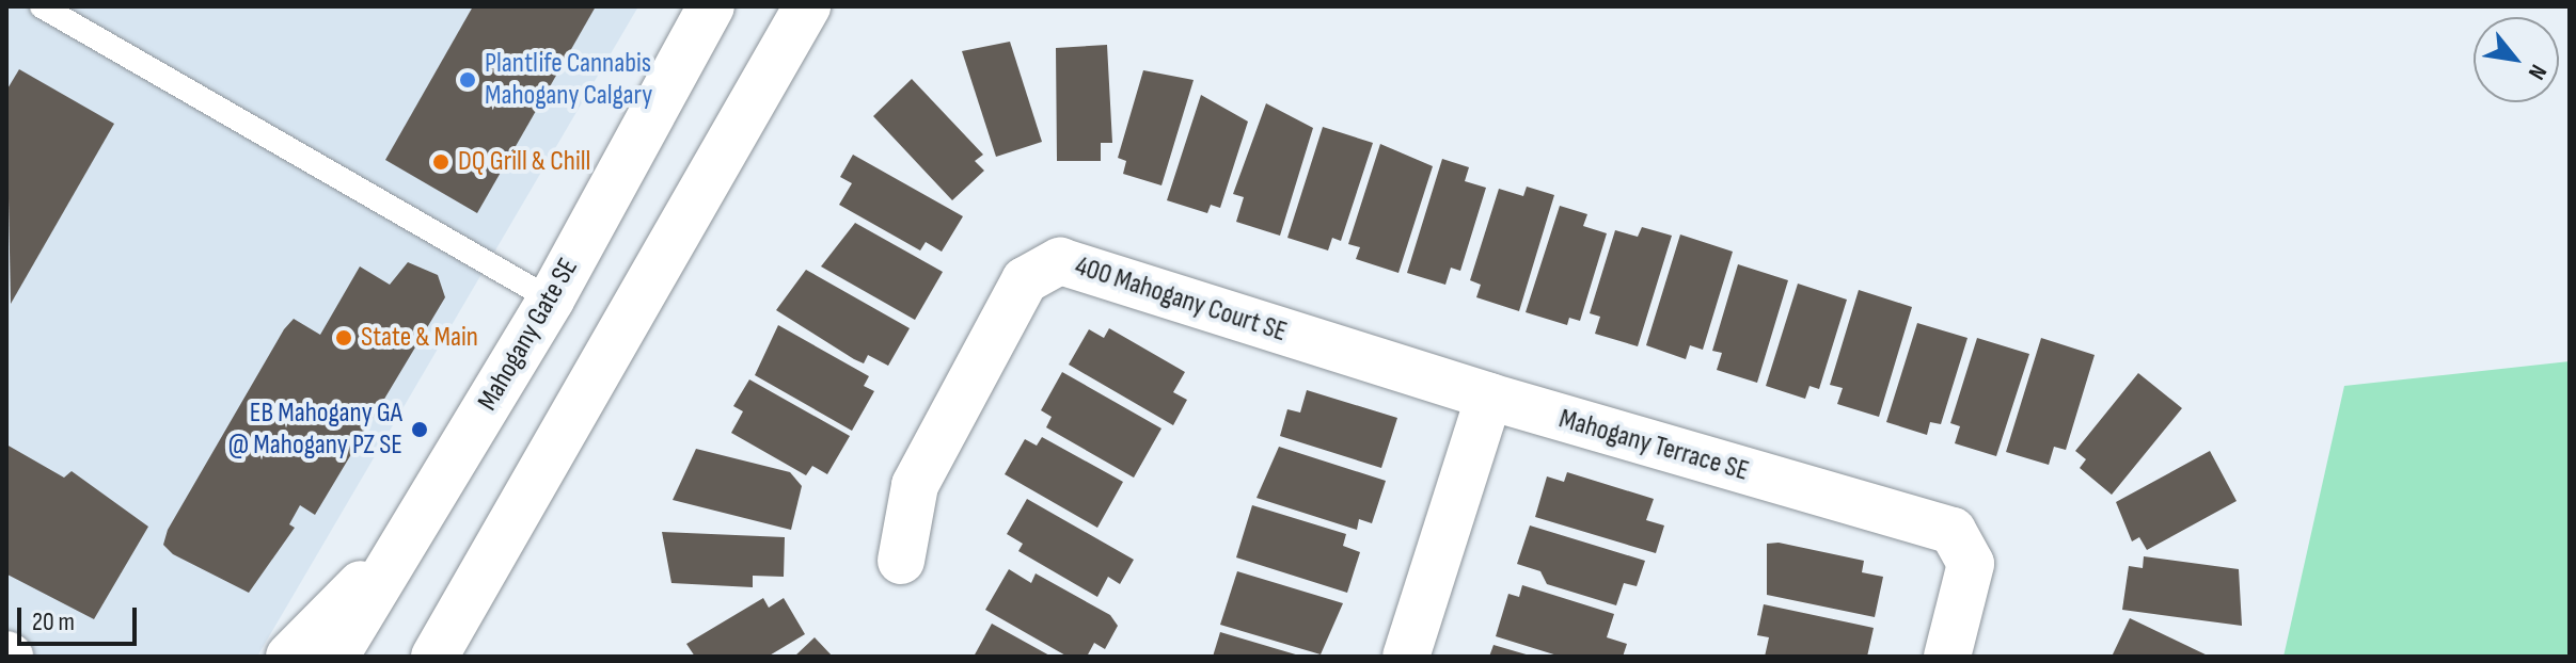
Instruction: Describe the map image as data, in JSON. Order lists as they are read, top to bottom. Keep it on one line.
{"streets":{"street":["400 Mahogany Court SE","Mahogany Gate SE","Mahogany Terrace SE"]},"crossings":[["400 Mahogany Court SE","Mahogany Terrace SE"]],"places":["Plantlife Cannabis Mahogany Calgary","DQ Grill & Chill","State & Main","EB Mahogany GA @ Mahogany PZ SE"],"scale_bar":"20 m","north":"bottom right"}
